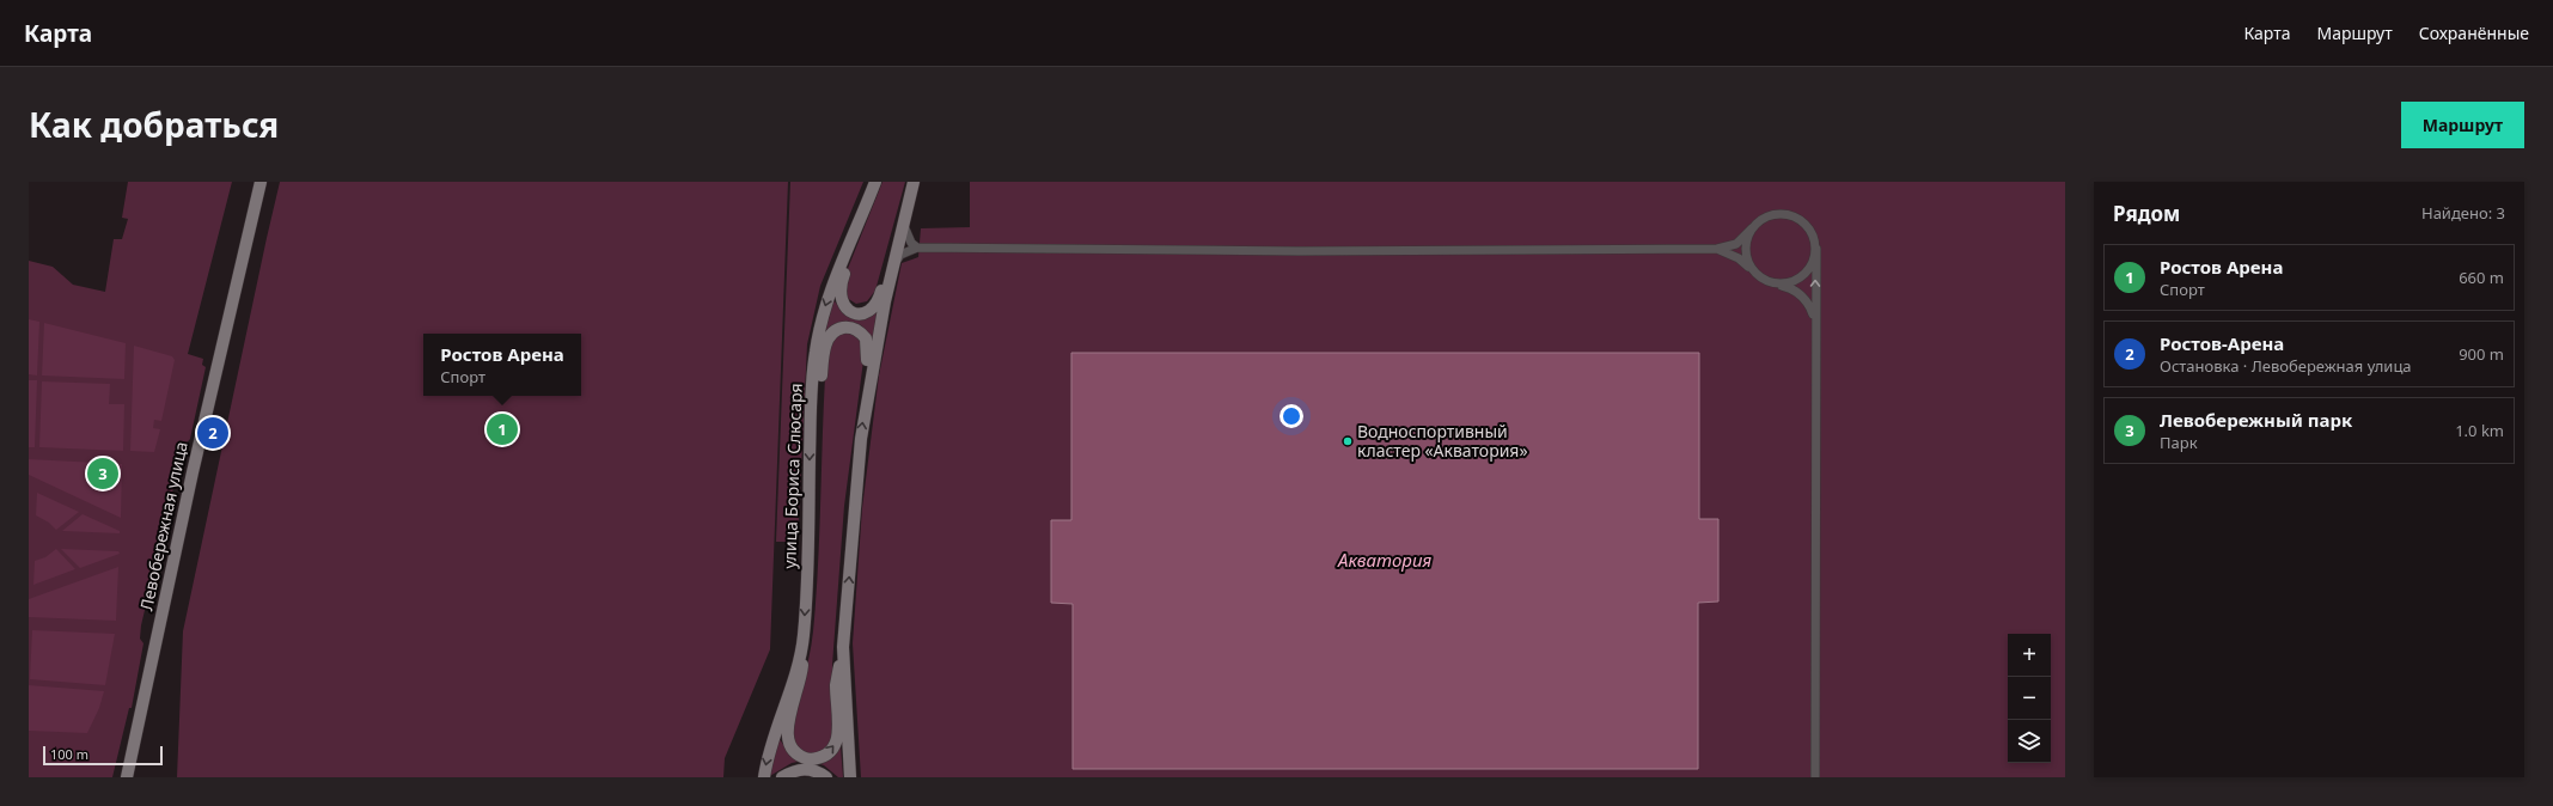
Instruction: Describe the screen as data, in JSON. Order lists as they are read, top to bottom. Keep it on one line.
{"streets":{"main road":["улица Бориса Слюсаря","Левобережная улица"]},"water":["Акватория"],"places":["Водноспортивный кластер «Акватория»"],"scale_bar":"100 m","page":{"header":"Карта","nav":["Карта","Маршрут","Сохранённые"],"title":"Как добраться","buttons":"Маршрут","heading":["Рядом","Найдено: 3"],"list":[{"mark":"1","name":"Ростов Арена","note":"Спорт","value":"660 m"},{"mark":"2","name":"Ростов-Арена","note":"Остановка · Левобережная улица","value":"900 m"},{"mark":"3","name":"Левобережный парк","note":"Парк","value":"1.0 km"}],"popup":["Ростов Арена","Спорт"],"pins":["1","2","3"],"map_buttons":["+","−"],"scale":"100 m"}}
